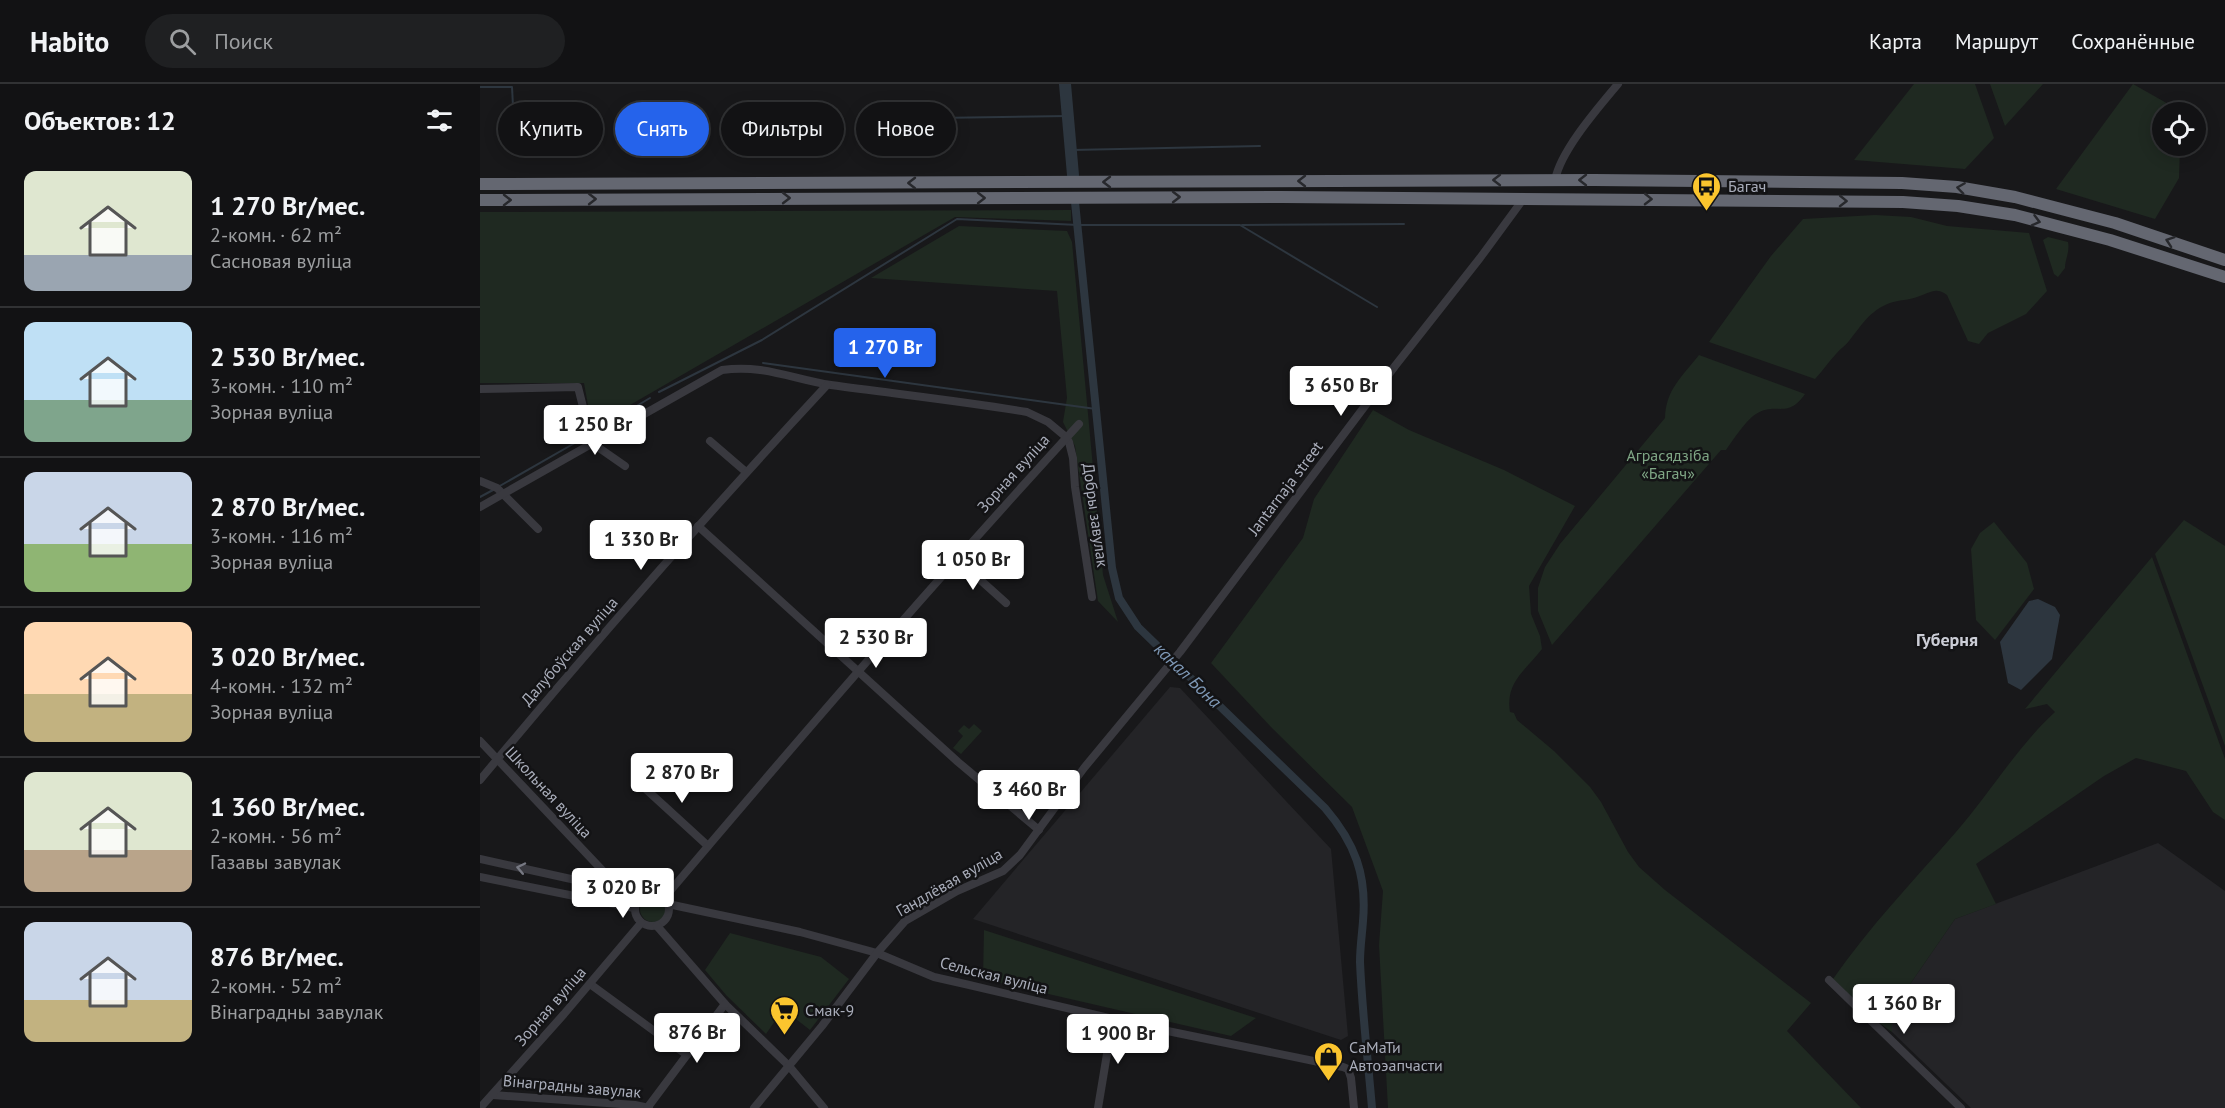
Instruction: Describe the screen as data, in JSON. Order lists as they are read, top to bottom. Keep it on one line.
{"streets":{"street":["Зорная вуліца","Jantarnaja street","Добры завулак","Далубоўская вуліца","Школьная вуліца","Гандлёвая вуліца","Сельская вуліца","Вінаградны завулак"]},"crossings":[["Зорная вуліца","Добры завулак"],["Зорная вуліца","Сельская вуліца"],["Зорная вуліца","Вінаградны завулак"],["Jantarnaja street","Гандлёвая вуліца"],["Далубоўская вуліца","Школьная вуліца"],["Гандлёвая вуліца","Сельская вуліца"]],"districts":["Губерня"],"water":["канал Бона"],"parks":["Аграсядзіба «Багач»"],"places":{"bus stop":["Багач"],"supermarket":["Смак-9"],"shop":["СаМаТи Автоэапчасти"]},"page":{"header":"Habito","search":"Поиск","nav":["Карта","Маршрут","Сохранённые"],"heading":"Объектов: 12","chip":["Купить","Снять","Фильтры","Новое"],"list":[{"name":"1 270 Br/мес.","note":"2-комн. · 62 m² · Сасновая вуліца"},{"name":"2 530 Br/мес.","note":"3-комн. · 110 m² · Зорная вуліца"},{"name":"2 870 Br/мес.","note":"3-комн. · 116 m² · Зорная вуліца"},{"name":"3 020 Br/мес.","note":"4-комн. · 132 m² · Зорная вуліца"},{"name":"1 360 Br/мес.","note":"2-комн. · 56 m² · Газавы завулак"},{"name":"876 Br/мес.","note":"2-комн. · 52 m² · Вінаградны завулак"}],"price":["1 270 Br","3 650 Br","1 250 Br","1 330 Br","1 050 Br","2 530 Br","2 870 Br","3 460 Br","3 020 Br","1 360 Br","876 Br","1 900 Br"]}}
